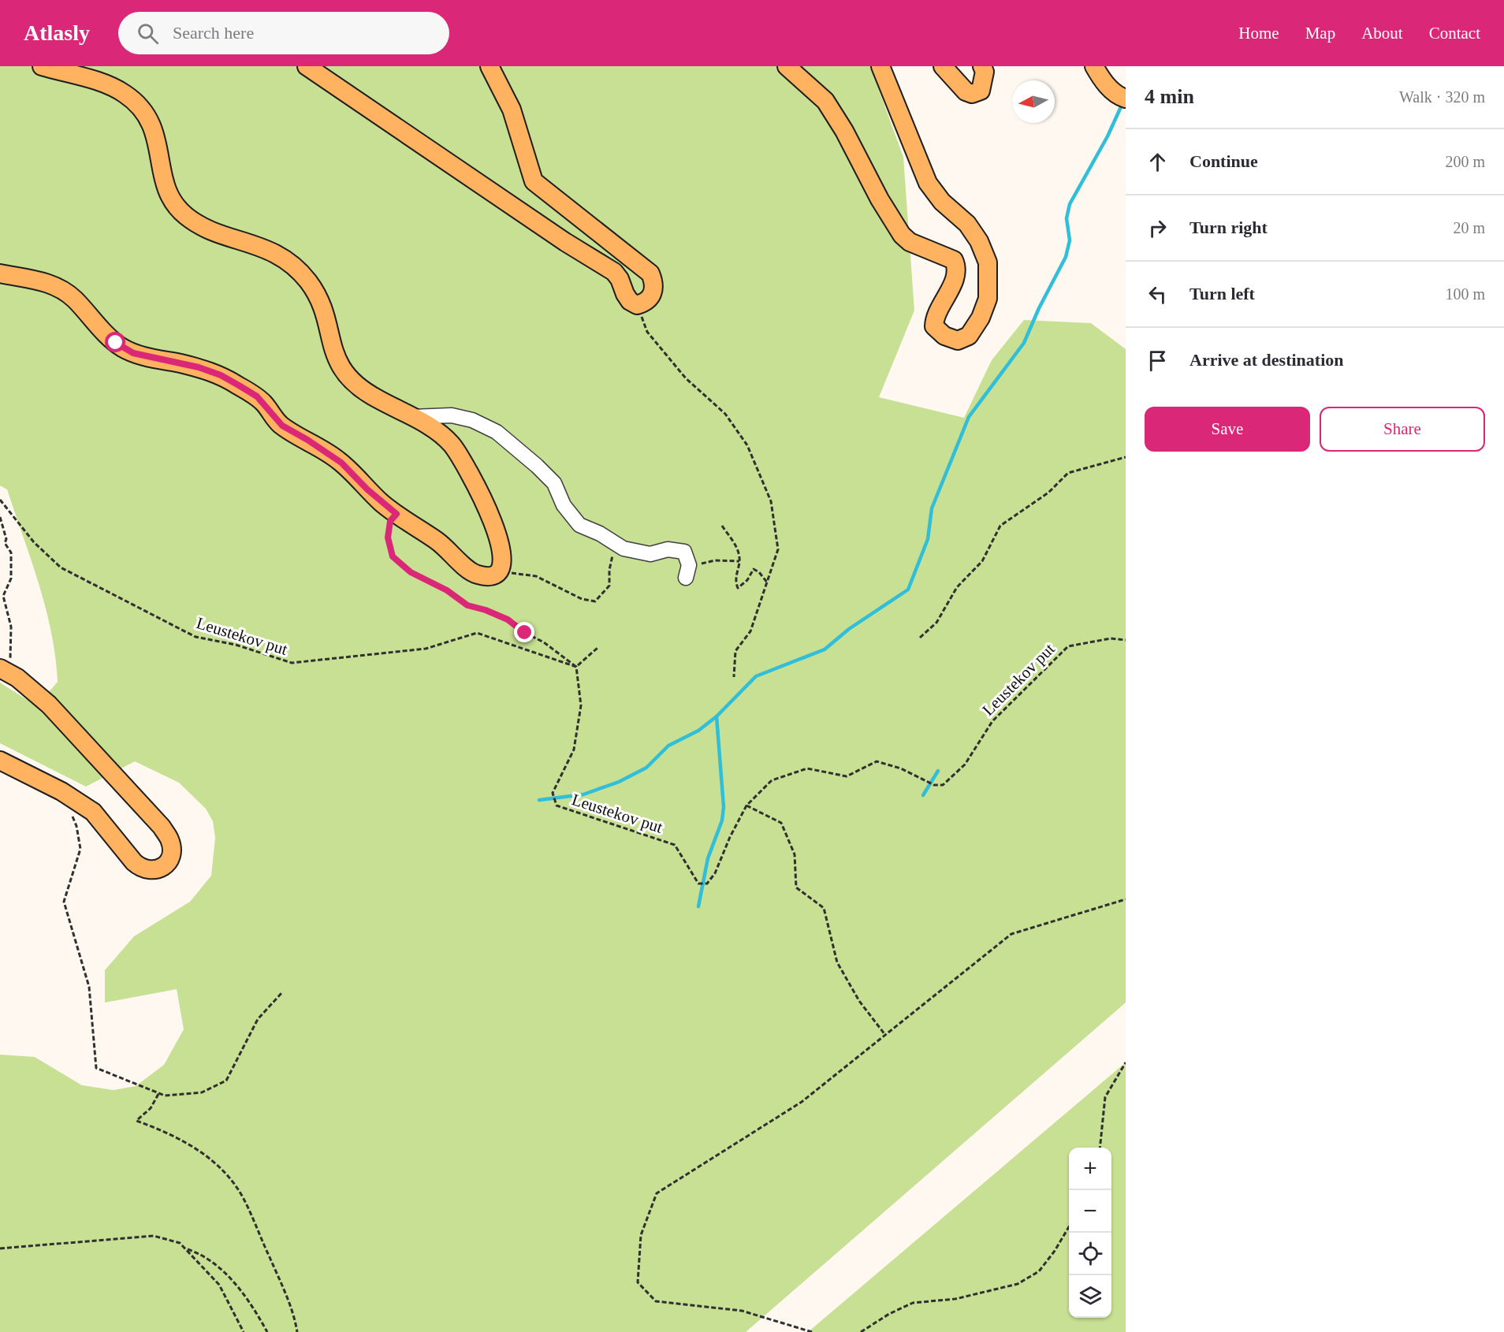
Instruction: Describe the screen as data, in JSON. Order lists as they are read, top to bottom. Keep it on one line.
{"streets":{"path":["Leustekov put"]},"north":"left","page":{"header":"Atlasly","search":"Search here","nav":["Home","Map","About","Contact"],"heading":["4 min","Walk · 320 m"],"list":[["Continue","200 m"],["Turn right","20 m"],["Turn left","100 m"],"Arrive at destination"],"buttons":["Save","Share"],"map_buttons":["+","−"]}}
